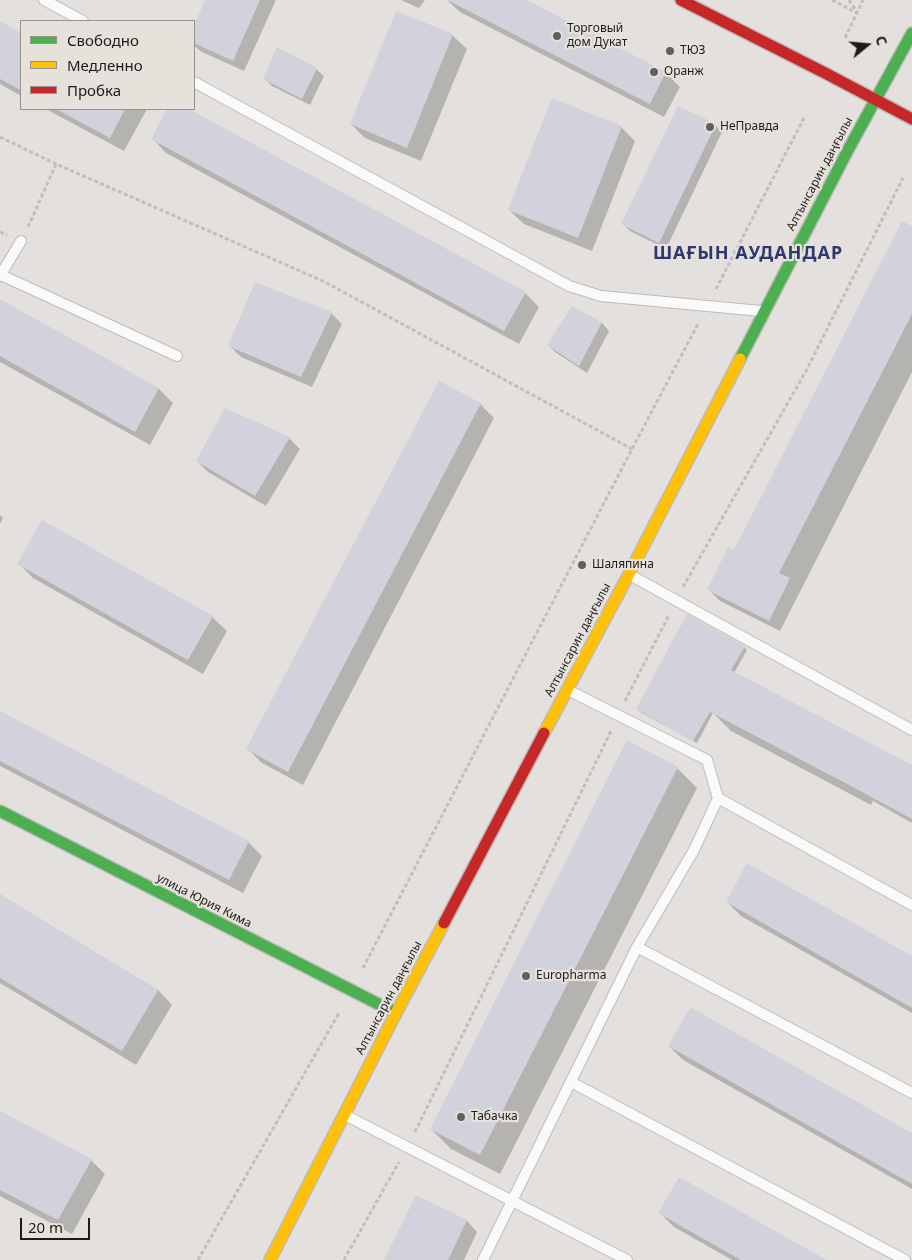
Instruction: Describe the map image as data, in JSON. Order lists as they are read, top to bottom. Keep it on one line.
{"streets":{"main road":["Алтынсарин даңғылы","улица Юрия Кима"]},"crossings":[["Алтынсарин даңғылы","улица Юрия Кима"]],"districts":["ШАҒЫН АУДАНДАР"],"places":["Торговый дом Дукат","ТЮЗ","Оранж","НеПравда","Шаляпина","Europharma","Табачка"],"legend":["Свободно","Медленно","Пробка"],"scale_bar":"20 m","north":"right"}
